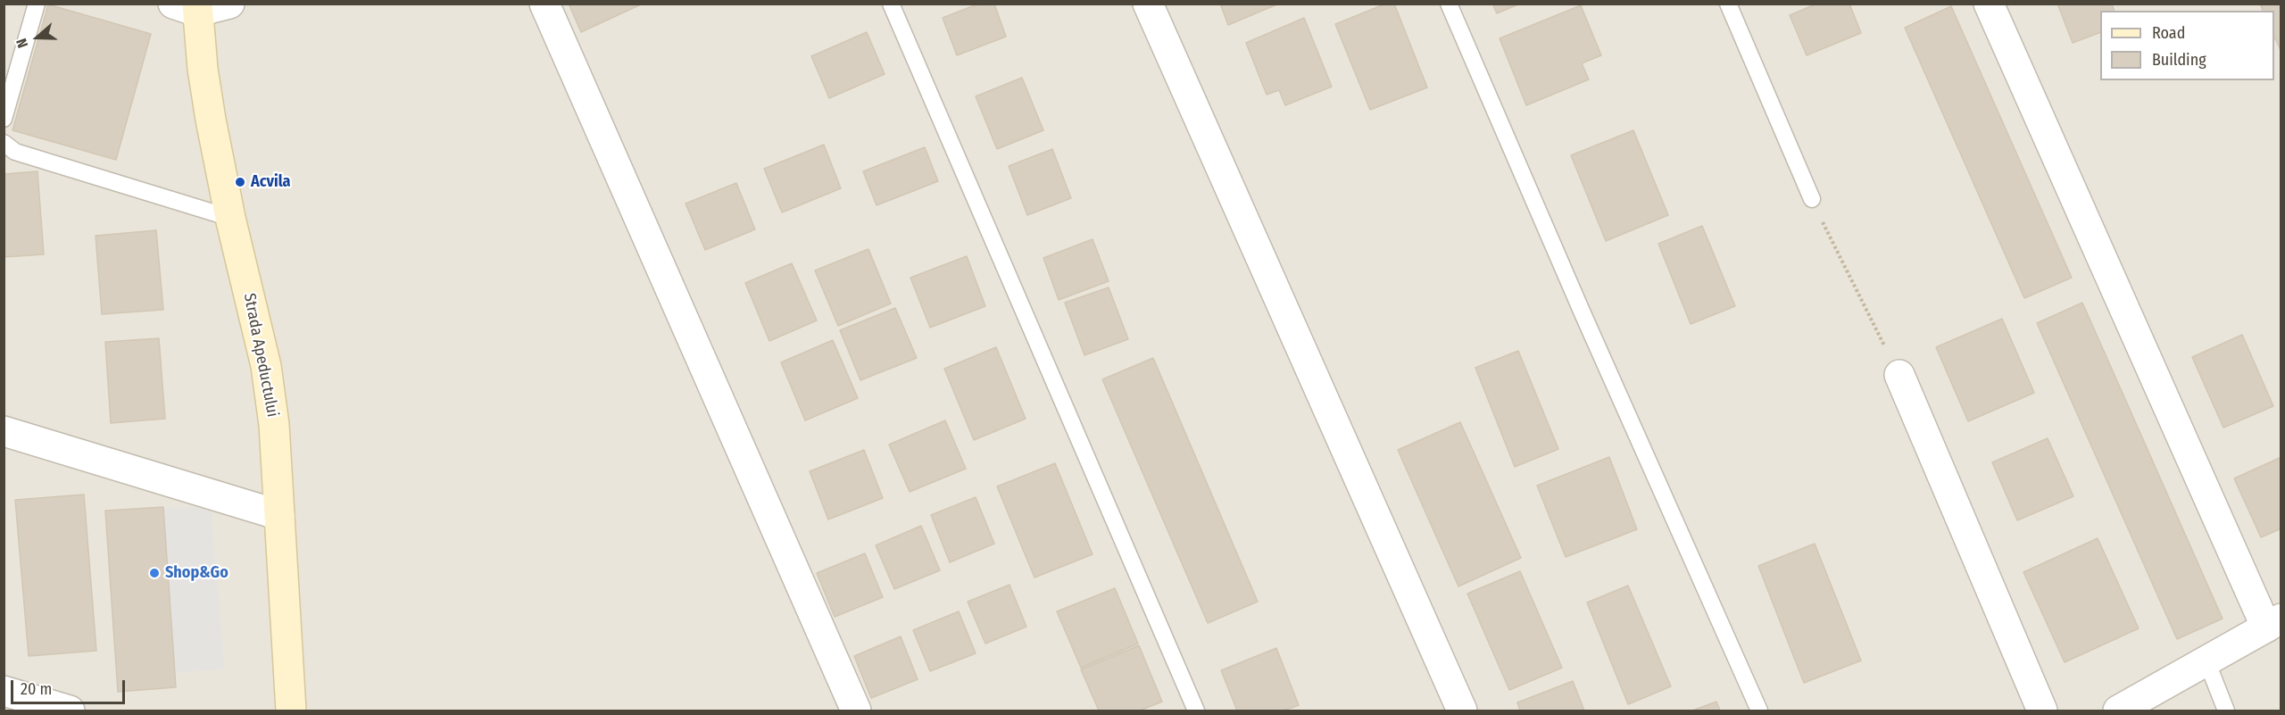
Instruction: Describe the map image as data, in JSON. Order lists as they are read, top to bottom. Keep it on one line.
{"streets":{"street":["Strada Apeductului"]},"places":["Acvila","Shop&Go"],"legend":["Road","Building"],"scale_bar":"20 m","north":"left"}
